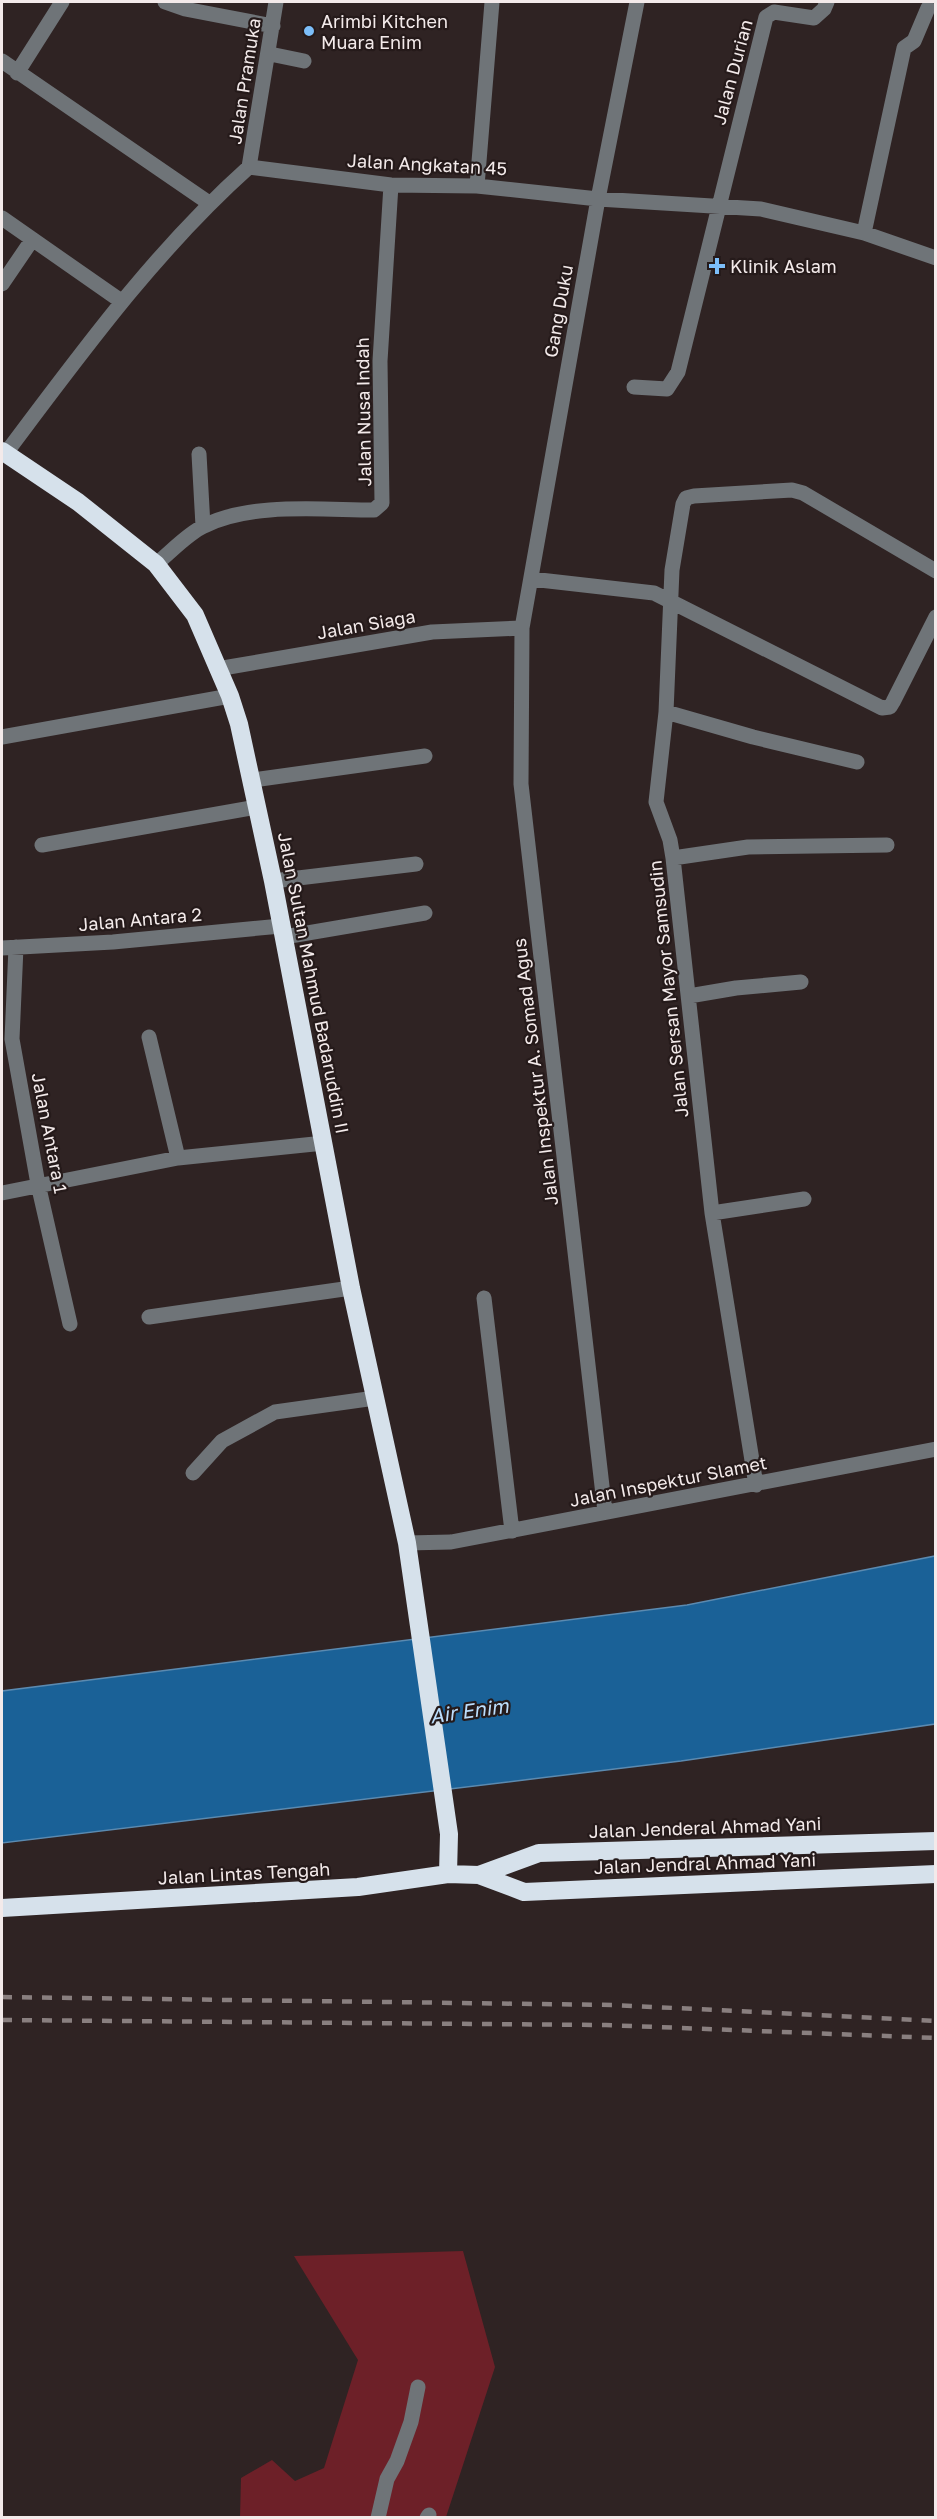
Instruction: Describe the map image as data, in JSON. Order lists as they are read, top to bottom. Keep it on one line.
{"streets":{"highway":["Jalan Sultan Mahmud Badaruddin II","Jalan Jenderal Ahmad Yani","Jalan Jendral Ahmad Yani","Jalan Lintas Tengah"],"street":["Jalan Durian","Jalan Pramuka","Jalan Angkatan 45","Gang Duku","Jalan Nusa Indah","Jalan Siaga","Jalan Antara 2","Jalan Sersan Mayor Samsudin","Jalan Inspektur A. Somad Agus","Jalan Antara 1","Jalan Inspektur Slamet"]},"crossings":[["Jalan Durian","Jalan Angkatan 45"],["Jalan Pramuka","Jalan Angkatan 45"],["Jalan Angkatan 45","Gang Duku"],["Jalan Angkatan 45","Jalan Nusa Indah"],["Gang Duku","Jalan Siaga"],["Gang Duku","Jalan Inspektur A. Somad Agus"],["Jalan Nusa Indah","Jalan Sultan Mahmud Badaruddin II"],["Jalan Siaga","Jalan Sultan Mahmud Badaruddin II"],["Jalan Siaga","Jalan Inspektur A. Somad Agus"],["Jalan Antara 2","Jalan Sultan Mahmud Badaruddin II"],["Jalan Antara 2","Jalan Antara 1"],["Jalan Sultan Mahmud Badaruddin II","Jalan Inspektur Slamet"],["Jalan Sultan Mahmud Badaruddin II","Jalan Lintas Tengah"],["Jalan Sersan Mayor Samsudin","Jalan Inspektur Slamet"],["Jalan Inspektur A. Somad Agus","Jalan Inspektur Slamet"],["Jalan Jenderal Ahmad Yani","Jalan Jendral Ahmad Yani"],["Jalan Jenderal Ahmad Yani","Jalan Lintas Tengah"],["Jalan Jendral Ahmad Yani","Jalan Lintas Tengah"]],"water":["Air Enim"],"places":{"other":["Arimbi Kitchen Muara Enim"],"health":["Klinik Aslam"]}}
